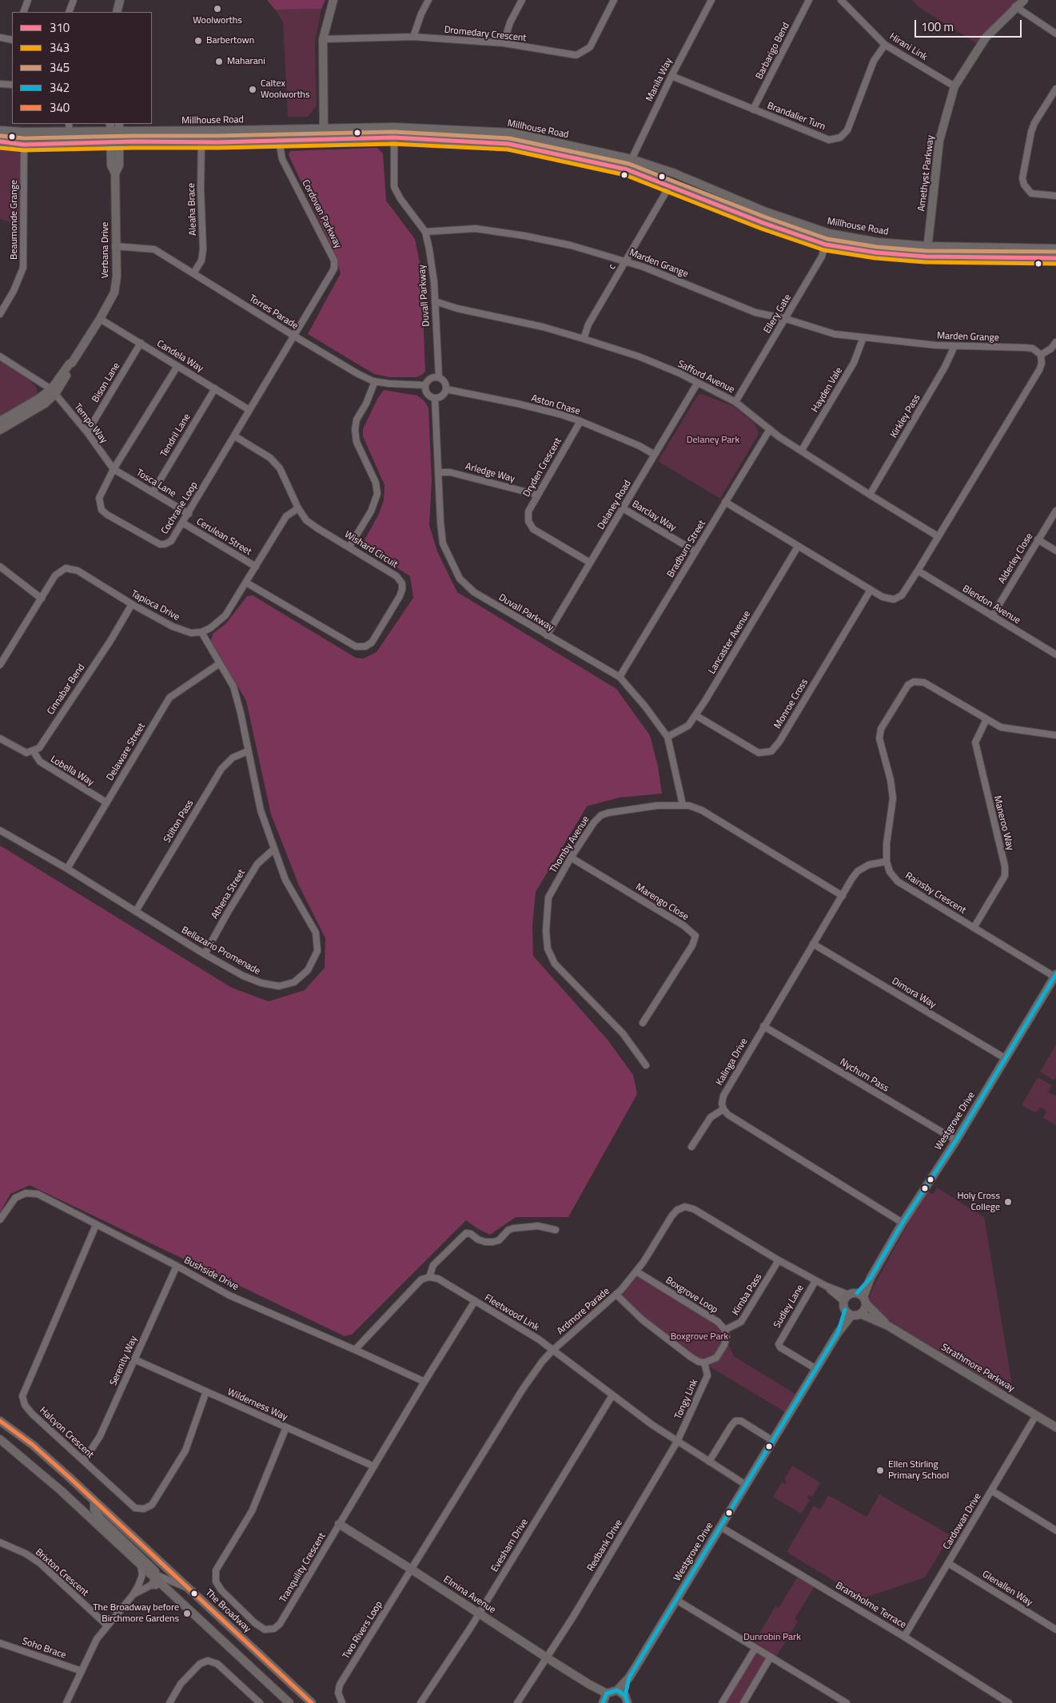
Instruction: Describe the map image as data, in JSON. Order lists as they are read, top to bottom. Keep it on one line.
{"streets":{"main road":["Millhouse Road","Amethyst Parkway","Verbana Drive","Westgrove Drive","Strathmore Parkway","Elmina Avenue","The Broadway"],"street":["Dromedary Crescent","Hirani Link","Barbarigo Bend","Manila Way","Brandalier Turn","Aleaha Brace","Cordovan Parkway","Beaumonde Grange","Marden Grange","c","Duvall Parkway","Torres Parade","Ellery Gate","Candela Way","Safford Avenue","Bison Lane","Hayden Vale","Aston Chase","Kirkley Pass","Tempo Way","Tendril Lane","Dryden Crescent","Arledge Way","Tosca Lane","Delaney Road","Cochrane Loop","Barclay Way","Cerulean Street","Bradburn Street","Wishard Circuit","Alderley Close","Blendon Avenue","Tapioca Drive","Lancaster Avenue","Cinnabar Bend","Monroe Cross","Delaware Street","Lobella Way","Stilton Pass","Maneroo Way","Thomby Avenue","Rainsby Crescent","Athena Street","Marengo Close","Bellazario Promenade","Dimora Way","Kalinga Drive","Nychum Pass","Bushside Drive","Kimba Pass","Boxgrove Loop","Sudley Lane","Ardmore Parade","Fleetwood Link","Serenity Way","Tongy Link","Wilderness Way","Halcyon Crescent","Cardowan Drive","Evesham Drive","Redbank Drive","Tranquility Crescent","Brixton Crescent","Glenallen Way","Branxholme Terrace","Two Rivers Loop","Soho Brace"]},"crossings":[["Hirani Link","Brandalier Turn"],["Hirani Link","Amethyst Parkway"],["Barbarigo Bend","Brandalier Turn"],["Manila Way","Brandalier Turn"],["Manila Way","Millhouse Road"],["Millhouse Road","Amethyst Parkway"],["Millhouse Road","Aleaha Brace"],["Millhouse Road","Cordovan Parkway"],["Millhouse Road","Beaumonde Grange"],["Millhouse Road","Verbana Drive"],["Millhouse Road","c"],["Millhouse Road","Duvall Parkway"],["Millhouse Road","Ellery Gate"],["Aleaha Brace","Torres Parade"],["Cordovan Parkway","Torres Parade"],["Cordovan Parkway","Cochrane Loop"],["Verbana Drive","Torres Parade"],["Verbana Drive","Candela Way"],["Verbana Drive","Tempo Way"],["Marden Grange","c"],["Marden Grange","Duvall Parkway"],["Marden Grange","Ellery Gate"],["Marden Grange","Hayden Vale"],["Marden Grange","Kirkley Pass"],["c","Safford Avenue"],["Duvall Parkway","Torres Parade"],["Duvall Parkway","Safford Avenue"],["Duvall Parkway","Aston Chase"],["Duvall Parkway","Arledge Way"],["Duvall Parkway","Delaney Road"],["Duvall Parkway","Bradburn Street"],["Duvall Parkway","Lancaster Avenue"],["Duvall Parkway","Thomby Avenue"],["Torres Parade","Aston Chase"],["Torres Parade","Cochrane Loop"],["Ellery Gate","Safford Avenue"],["Candela Way","Bison Lane"],["Candela Way","Tendril Lane"],["Candela Way","Cochrane Loop"],["Safford Avenue","Hayden Vale"],["Safford Avenue","Kirkley Pass"],["Safford Avenue","Delaney Road"],["Safford Avenue","Bradburn Street"],["Bison Lane","Tempo Way"],["Aston Chase","Dryden Crescent"],["Aston Chase","Delaney Road"],["Tempo Way","Tosca Lane"],["Tempo Way","Cochrane Loop"],["Tendril Lane","Tosca Lane"],["Dryden Crescent","Arledge Way"],["Dryden Crescent","Delaney Road"],["Tosca Lane","Cochrane Loop"],["Delaney Road","Barclay Way"],["Cochrane Loop","Cerulean Street"],["Cochrane Loop","Wishard Circuit"],["Barclay Way","Bradburn Street"],["Alderley Close","Blendon Avenue"],["Tapioca Drive","Cinnabar Bend"],["Tapioca Drive","Bellazario Promenade"],["Lancaster Avenue","Monroe Cross"],["Cinnabar Bend","Lobella Way"],["Delaware Street","Lobella Way"],["Delaware Street","Bellazario Promenade"],["Stilton Pass","Bellazario Promenade"],["Maneroo Way","Rainsby Crescent"],["Thomby Avenue","Marengo Close"],["Thomby Avenue","Kalinga Drive"],["Rainsby Crescent","Kalinga Drive"],["Rainsby Crescent","Westgrove Drive"],["Athena Street","Bellazario Promenade"],["Dimora Way","Kalinga Drive"],["Dimora Way","Westgrove Drive"],["Kalinga Drive","Nychum Pass"],["Nychum Pass","Westgrove Drive"],["Westgrove Drive","Sudley Lane"],["Westgrove Drive","Ardmore Parade"],["Westgrove Drive","Fleetwood Link"],["Westgrove Drive","Strathmore Parkway"],["Westgrove Drive","Branxholme Terrace"],["Bushside Drive","Serenity Way"],["Bushside Drive","Halcyon Crescent"],["Bushside Drive","Tranquility Crescent"],["Kimba Pass","Boxgrove Loop"],["Kimba Pass","Ardmore Parade"],["Boxgrove Loop","Ardmore Parade"],["Sudley Lane","Ardmore Parade"],["Ardmore Parade","Fleetwood Link"],["Ardmore Parade","Strathmore Parkway"],["Ardmore Parade","Elmina Avenue"],["Ardmore Parade","Two Rivers Loop"],["Fleetwood Link","Tongy Link"],["Fleetwood Link","Evesham Drive"],["Fleetwood Link","Redbank Drive"],["Fleetwood Link","Tranquility Crescent"],["Serenity Way","Wilderness Way"],["Serenity Way","Halcyon Crescent"],["Strathmore Parkway","Cardowan Drive"],["Tongy Link","Redbank Drive"],["Wilderness Way","Halcyon Crescent"],["Wilderness Way","Tranquility Crescent"],["Cardowan Drive","Glenallen Way"],["Cardowan Drive","Branxholme Terrace"],["Evesham Drive","Elmina Avenue"],["Redbank Drive","Elmina Avenue"],["Tranquility Crescent","Elmina Avenue"],["Elmina Avenue","Two Rivers Loop"]],"parks":["Delaney Park","Boxgrove Park","Dunrobin Park"],"places":["Woolworths","Barbertown","Maharani","Caltex Woolworths","Holy Cross College","Ellen Stirling Primary School","The Broadway before Birchmore Gardens"],"lines":["transit line 345","transit line 310","transit line 343","transit line 342","transit line 340"],"legend":["310","343","345","342","340"],"scale_bar":"100 m"}
